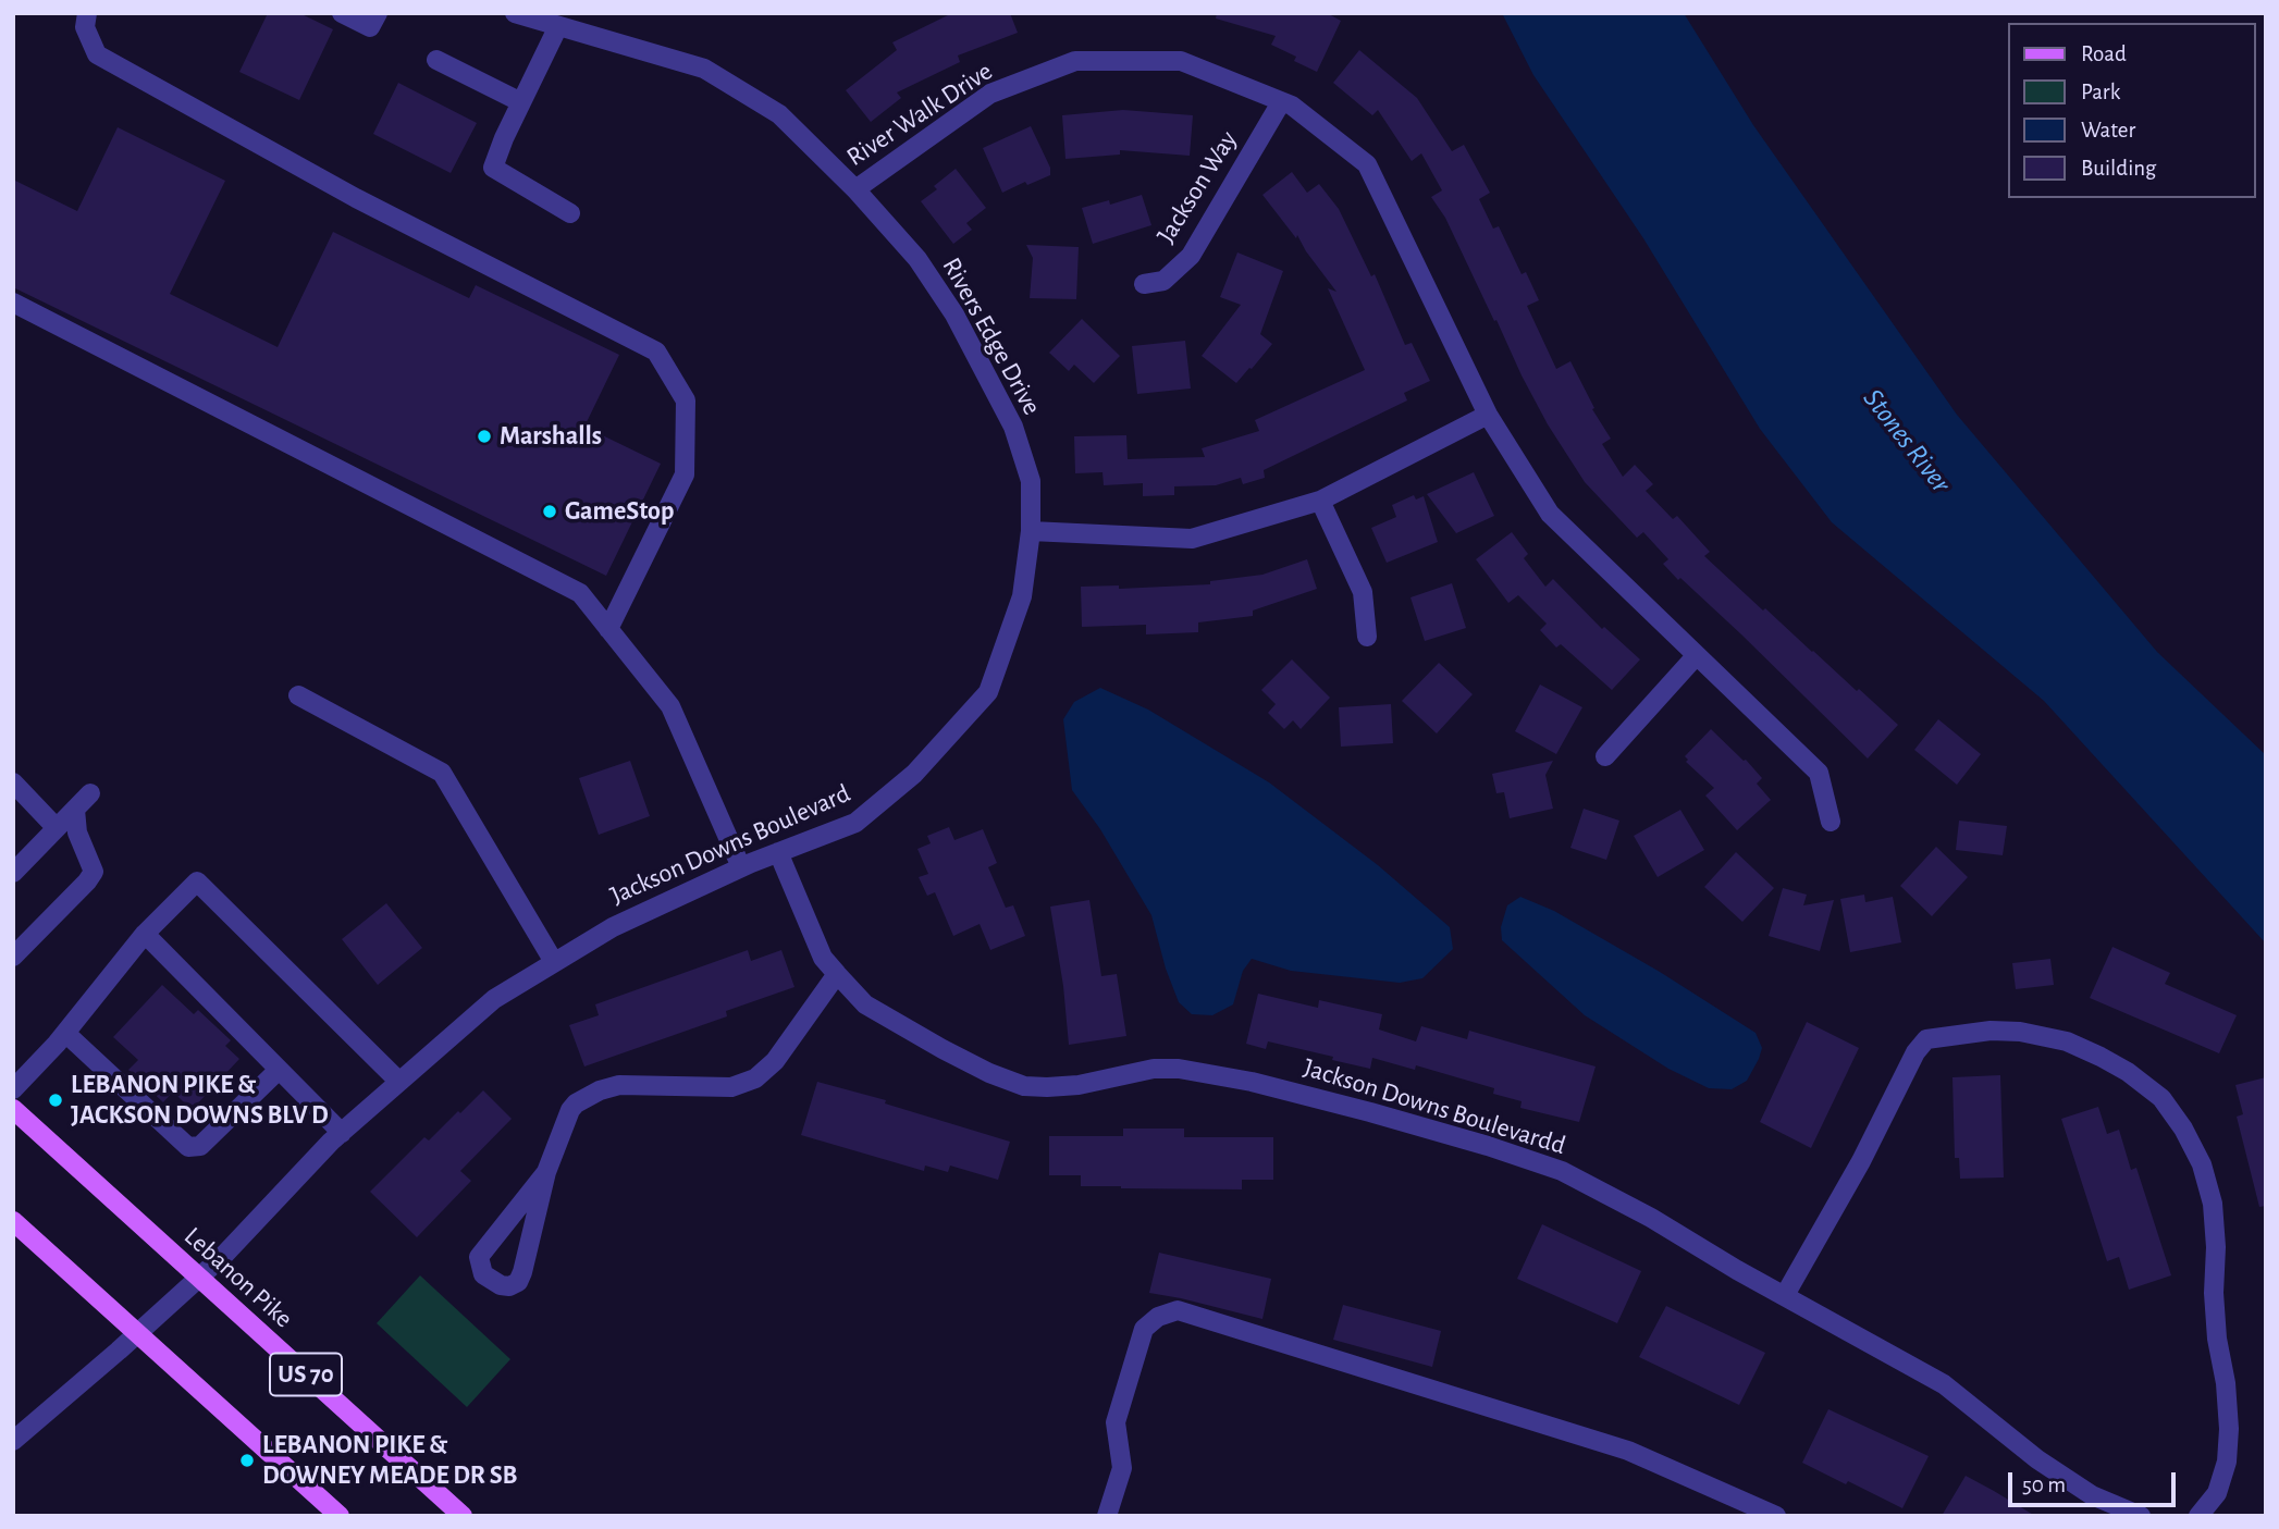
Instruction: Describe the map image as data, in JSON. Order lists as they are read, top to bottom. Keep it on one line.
{"streets":{"main road":["Lebanon Pike","US 70"],"street":["River Walk Drive","Jackson Way","Rivers Edge Drive","Jackson Downs Boulevard","Jackson Downs Boulevardd"]},"crossings":[["River Walk Drive","Jackson Way"],["River Walk Drive","Rivers Edge Drive"],["Rivers Edge Drive","Jackson Downs Boulevard"],["Jackson Downs Boulevard","Jackson Downs Boulevardd"],["Jackson Downs Boulevard","Lebanon Pike"]],"water":["Stones River"],"places":["Marshalls","GameStop","LEBANON PIKE & JACKSON DOWNS BLV D","LEBANON PIKE & DOWNEY MEADE DR SB"],"legend":["Road","Park","Water","Building"],"scale_bar":"50 m"}
